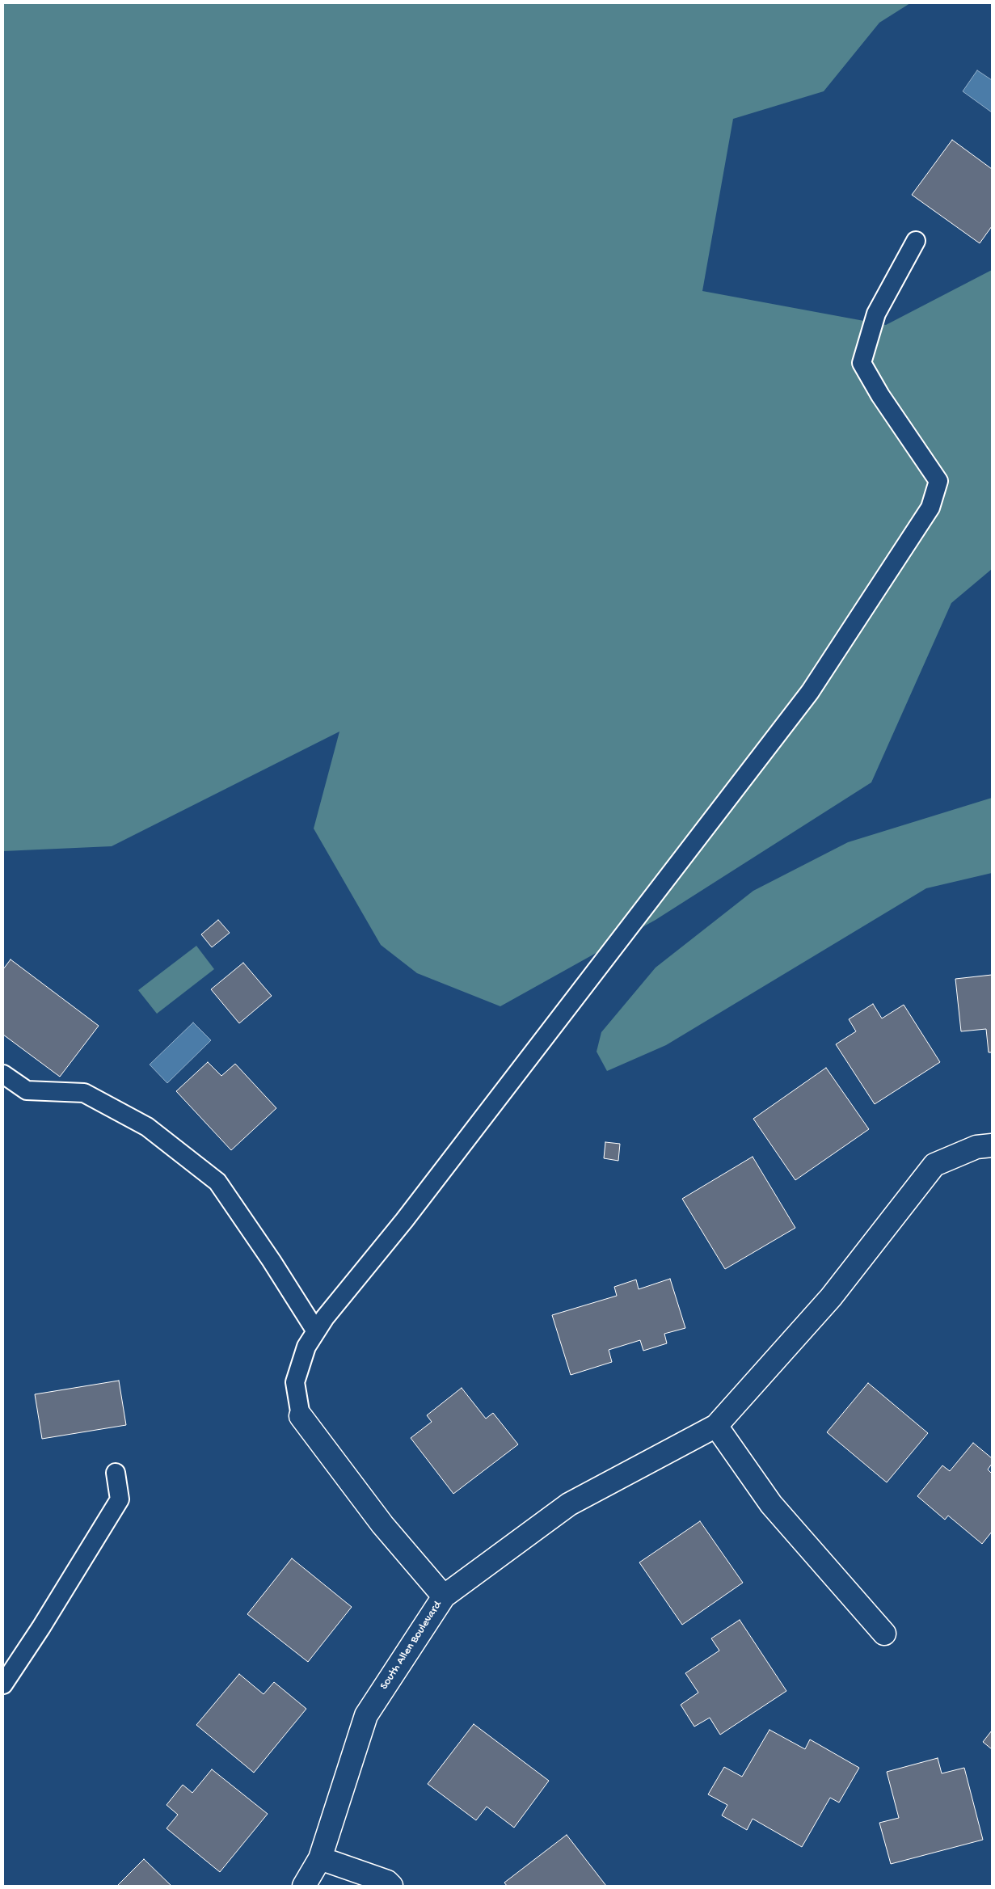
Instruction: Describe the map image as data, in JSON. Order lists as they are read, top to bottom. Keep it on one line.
{"streets":{"street":["South Allen Boulevard"]}}
